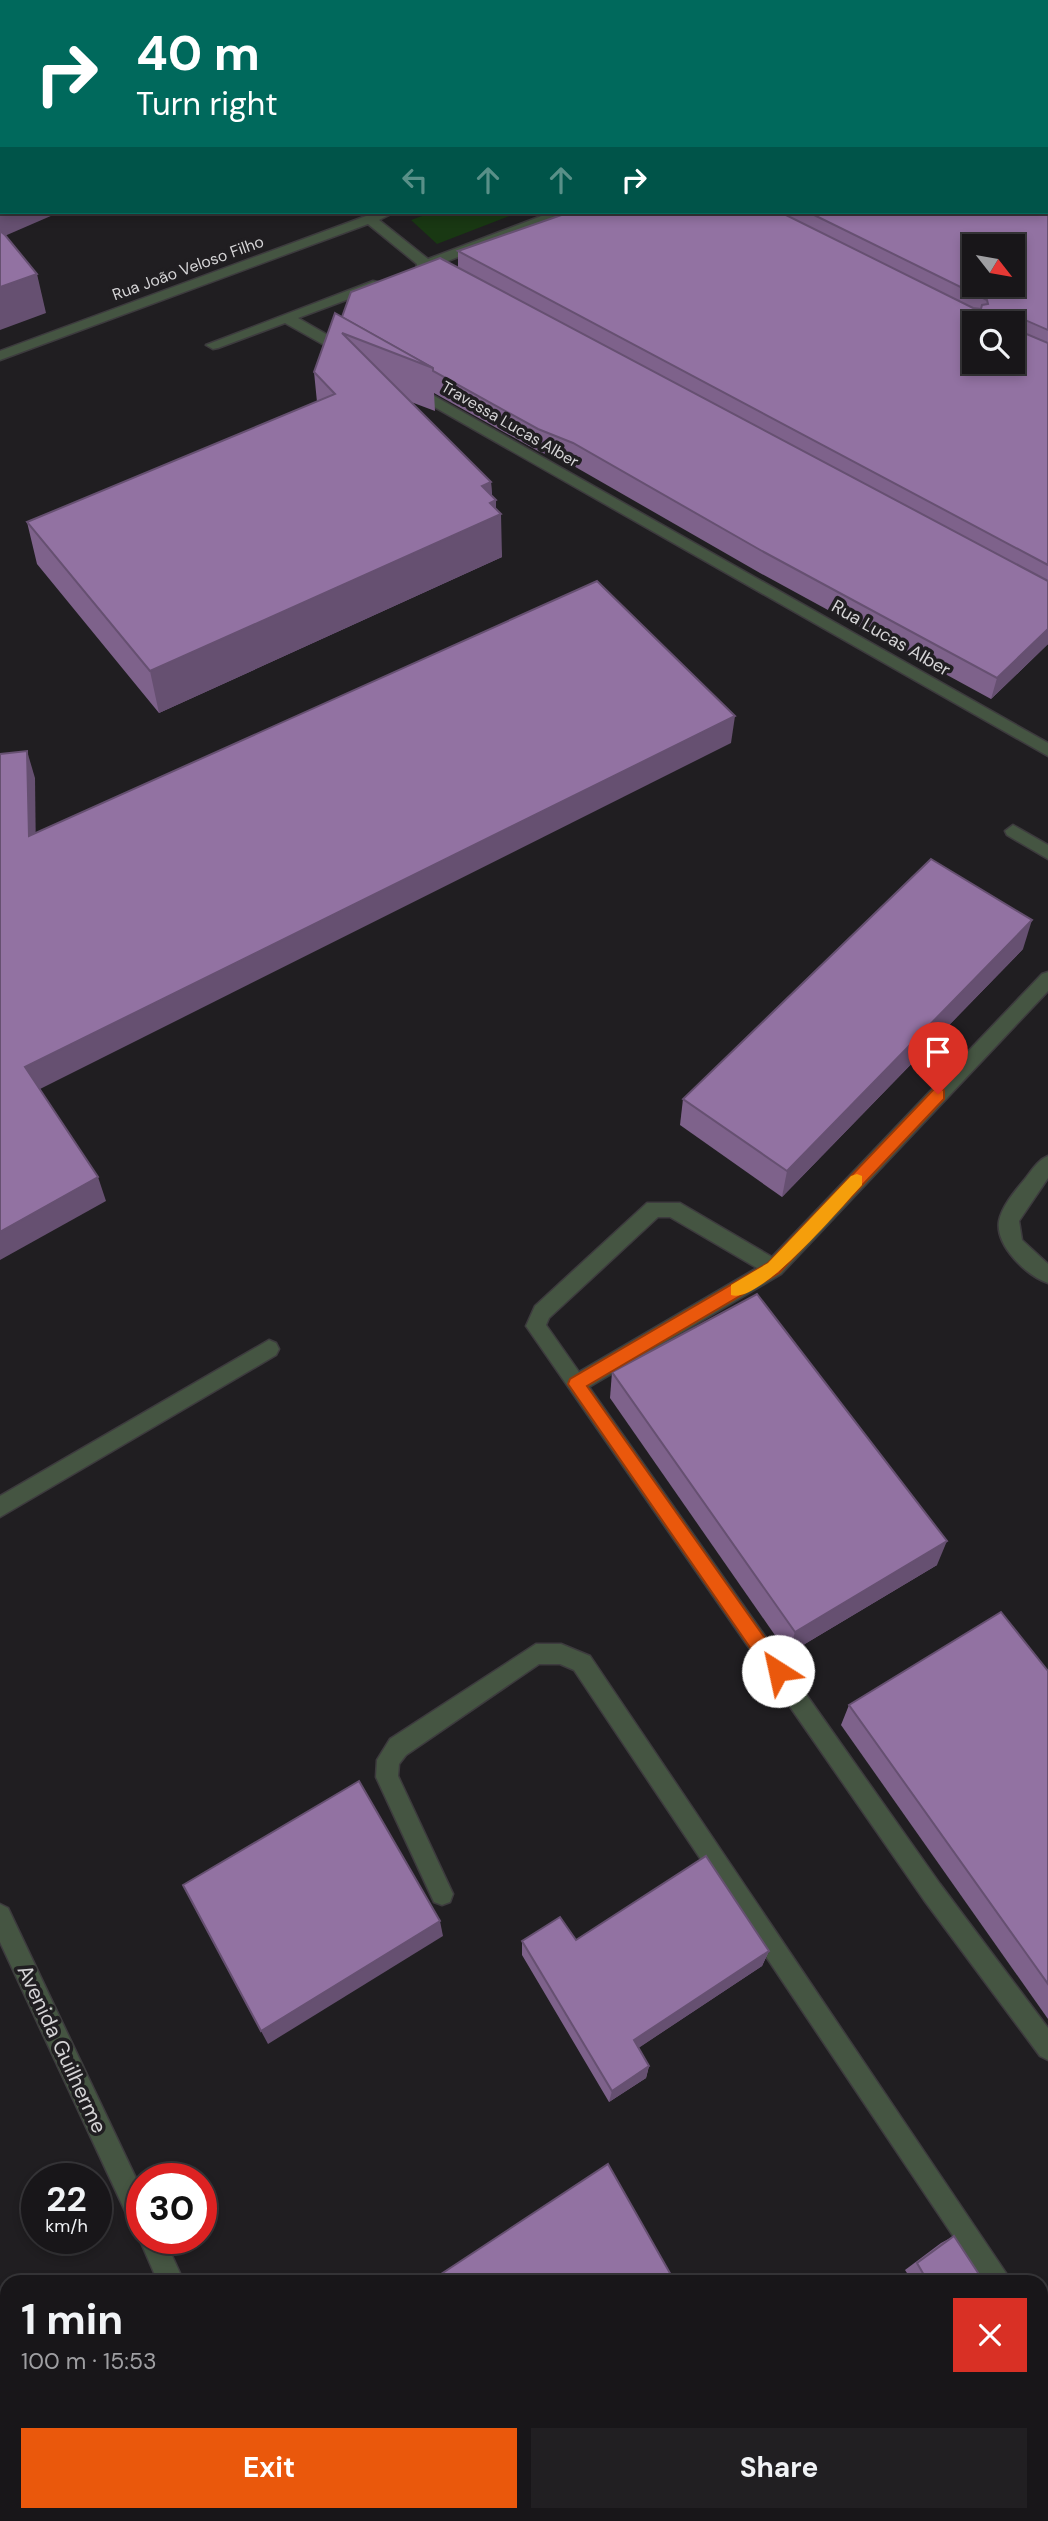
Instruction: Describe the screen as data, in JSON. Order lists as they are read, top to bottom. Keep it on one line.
{"streets":{"street":["Rua João Veloso Filho","Travessa Lucas Alber","Rua Lucas Alber","Avenida Guilherme"]},"crossings":[["Travessa Lucas Alber","Rua Lucas Alber"]],"north":"bottom right","page":{"turn":["40 m","Turn right"],"speed":"22 km/h","limit":"30","heading":["1 min","100 m · 15:53"],"buttons":["Exit","Share"]}}
